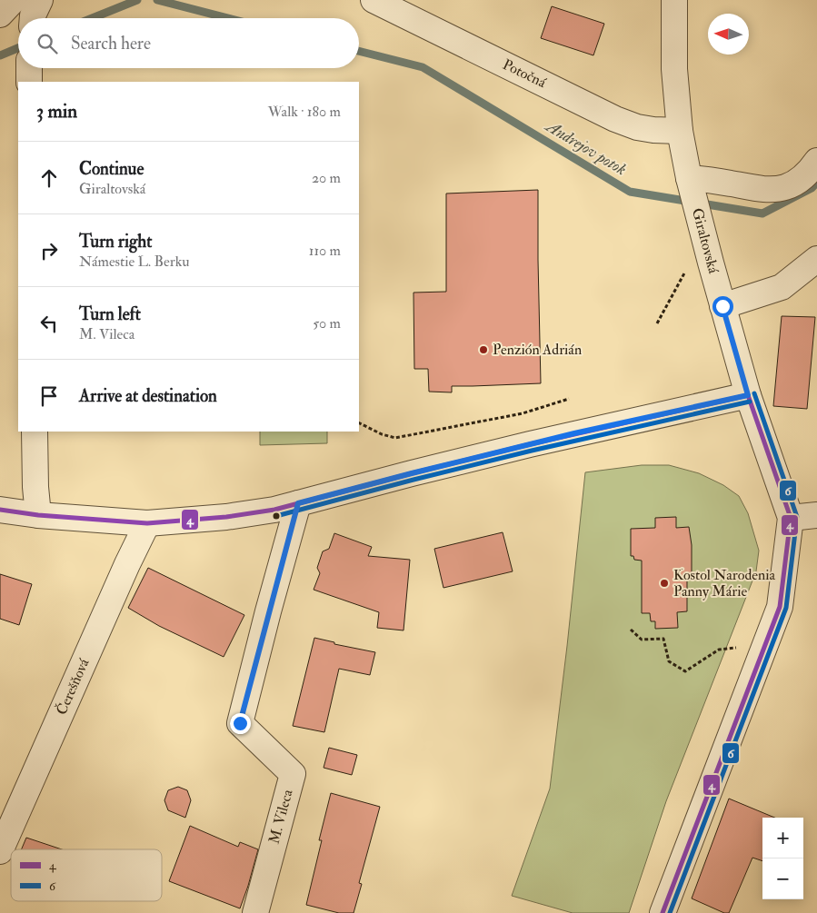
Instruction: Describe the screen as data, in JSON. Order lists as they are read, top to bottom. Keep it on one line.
{"streets":{"street":["Potočná","Giraltovská","Čerešňová","M. Vileca"]},"crossings":[["Potočná","Giraltovská"]],"water":["Andrejov potok"],"places":["Penzión Adrián","Kostol Narodenia Panny Márie"],"lines":["transit line 6","transit line 4"],"legend":["4","6"],"north":"left","page":{"search":"Search here","heading":["3 min","Walk · 180 m"],"list":[["Continue","Giraltovská","20 m"],["Turn right","Námestie L. Berku","110 m"],["Turn left","M. Vileca","50 m"],"Arrive at destination"],"map_buttons":["+","−"]}}
